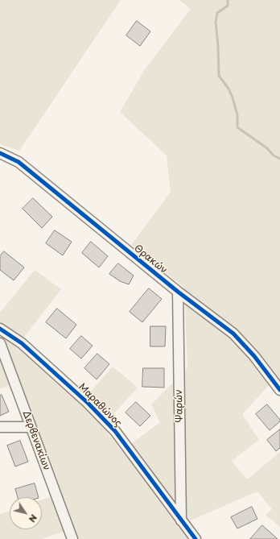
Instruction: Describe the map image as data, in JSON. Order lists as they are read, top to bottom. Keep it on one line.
{"streets":{"street":["Θρακών","Μαραθώνος","Ψαρών","Δερβενακίων"]},"crossings":[["Θρακών","Ψαρών"],["Μαραθώνος","Ψαρών"]],"north":"bottom right"}
